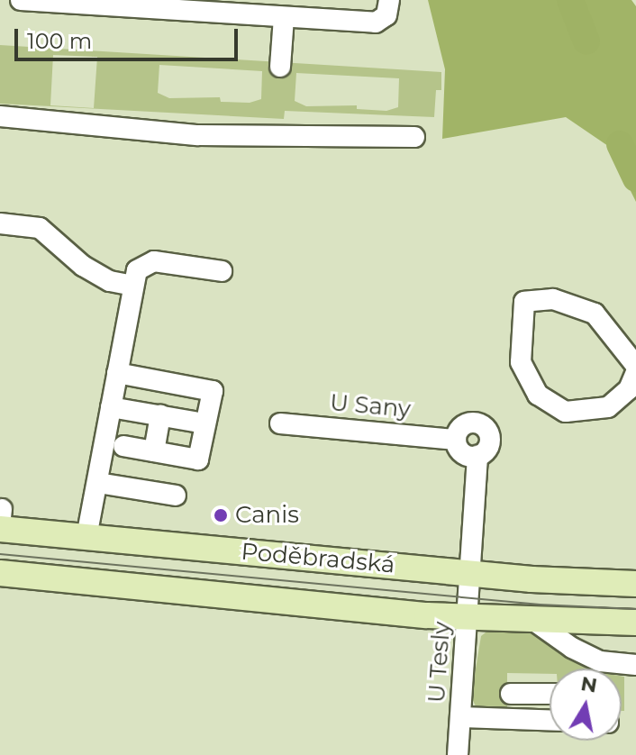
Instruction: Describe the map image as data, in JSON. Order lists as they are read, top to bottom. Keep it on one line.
{"streets":{"main road":["Poděbradská"],"street":["U Sany","U Tesly"]},"crossings":[["U Sany","U Tesly"],["Poděbradská","U Tesly"]],"places":["Canis"],"scale_bar":"100 m","north":"top"}
